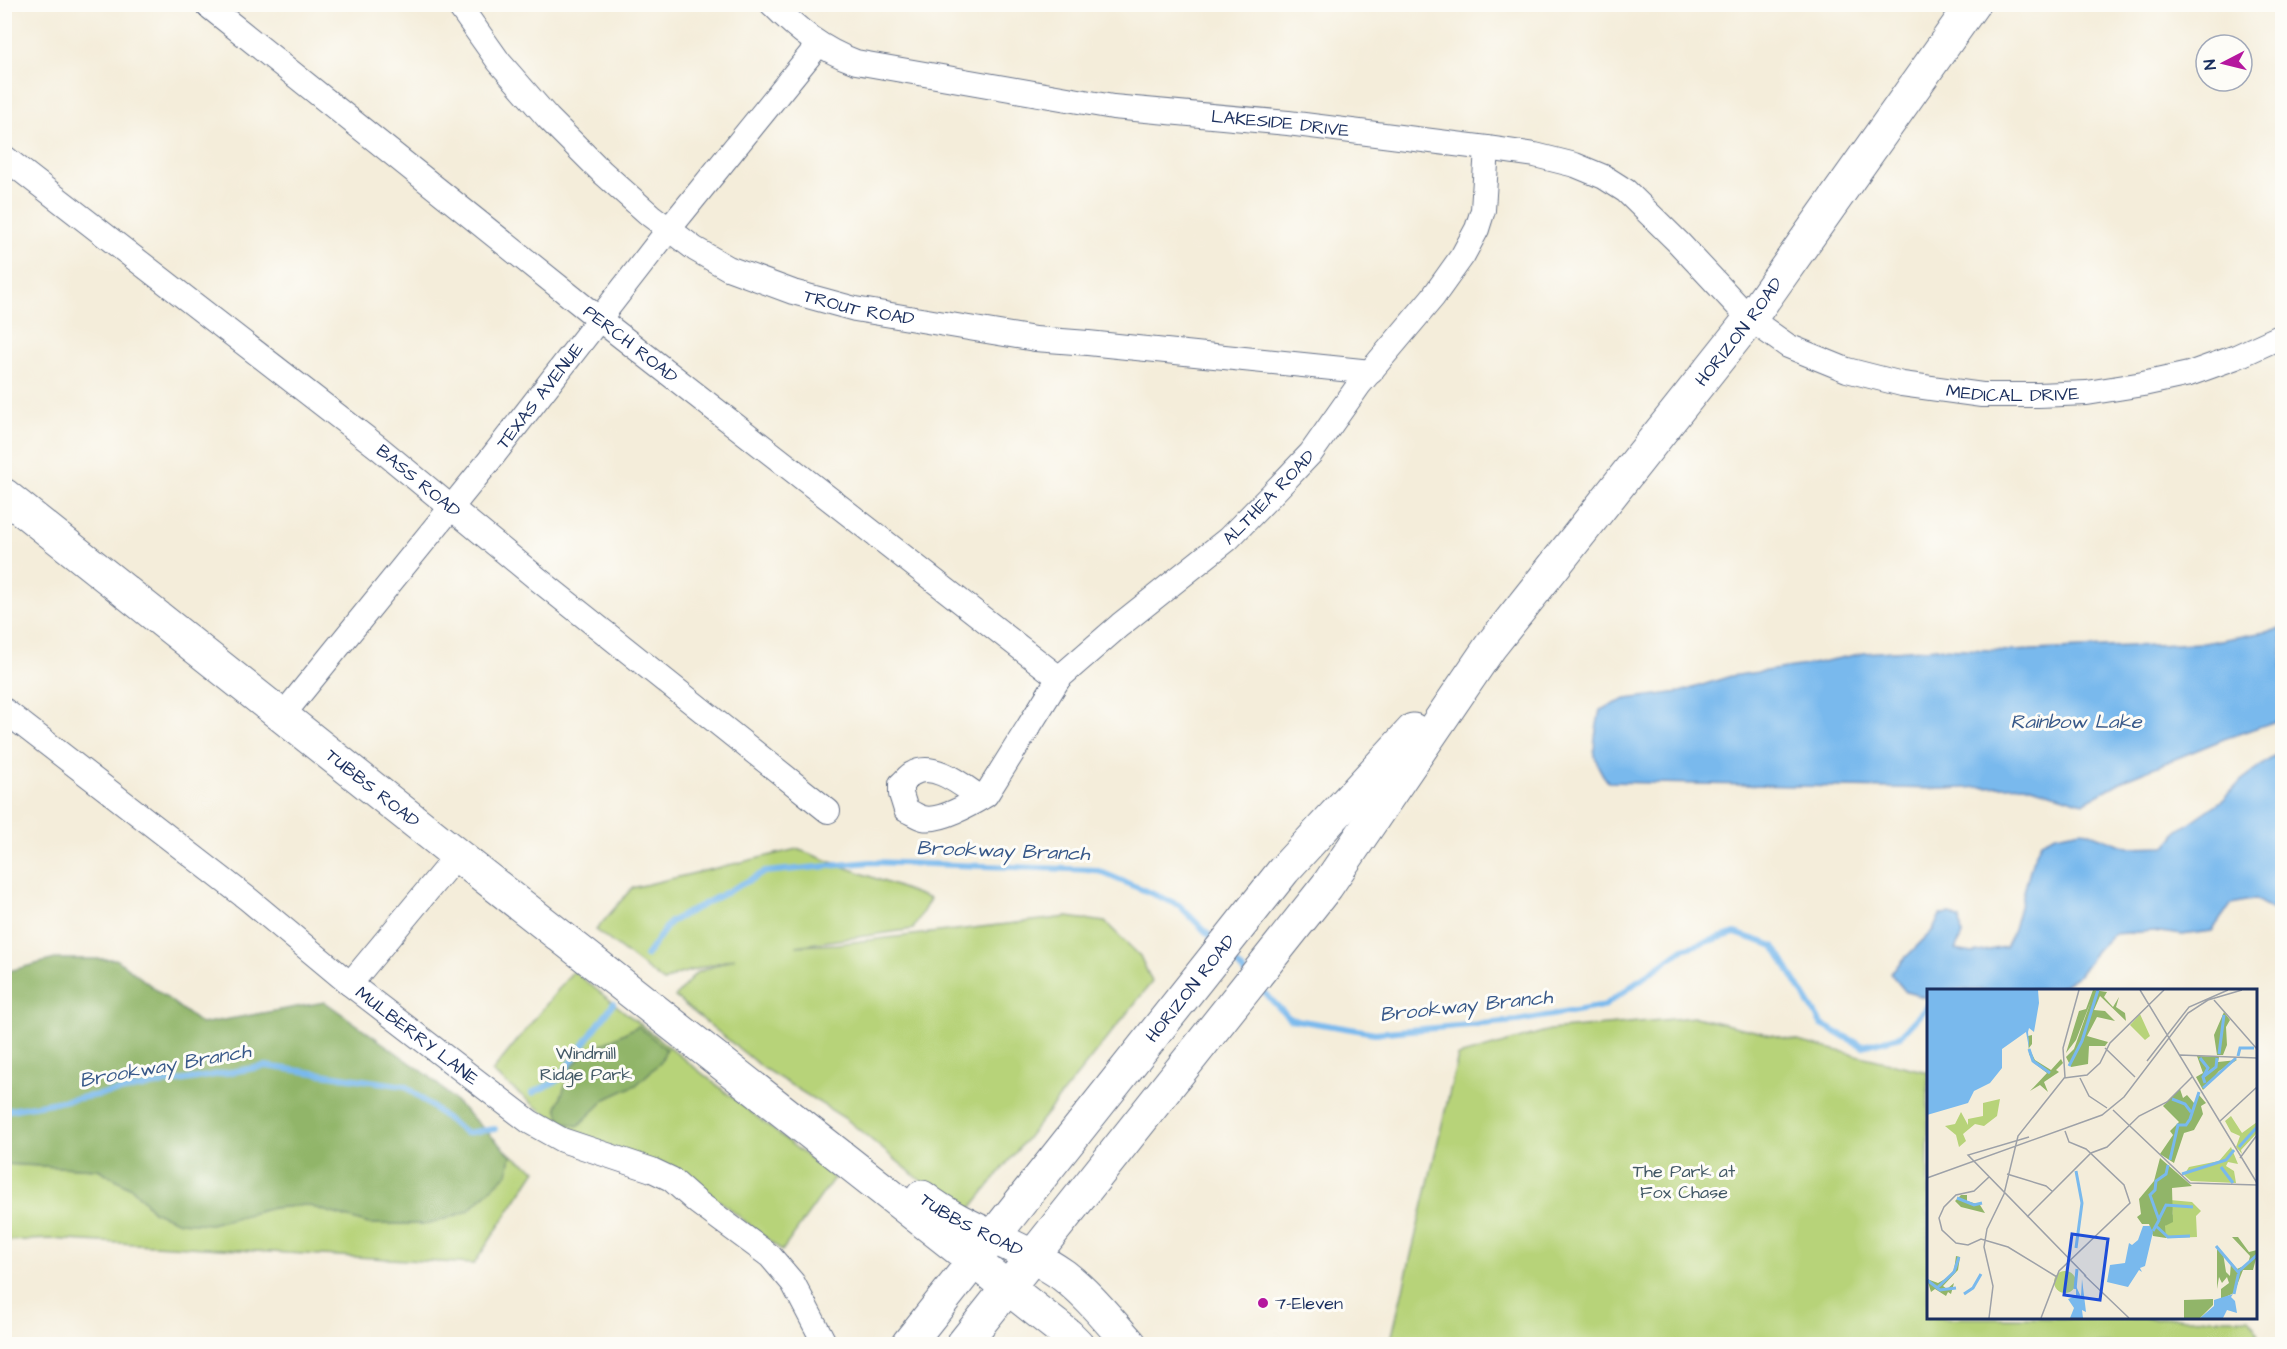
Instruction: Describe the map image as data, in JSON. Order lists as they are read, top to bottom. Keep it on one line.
{"streets":{"main road":["HORIZON ROAD","TUBBS ROAD"],"street":["LAKESIDE DRIVE","TROUT ROAD","PERCH ROAD","MEDICAL DRIVE","TEXAS AVENUE","BASS ROAD","ALTHEA ROAD","MULBERRY LANE"]},"crossings":[["LAKESIDE DRIVE","HORIZON ROAD"],["LAKESIDE DRIVE","MEDICAL DRIVE"],["LAKESIDE DRIVE","TEXAS AVENUE"],["LAKESIDE DRIVE","ALTHEA ROAD"],["TROUT ROAD","TEXAS AVENUE"],["TROUT ROAD","ALTHEA ROAD"],["HORIZON ROAD","MEDICAL DRIVE"],["HORIZON ROAD","TUBBS ROAD"],["PERCH ROAD","TEXAS AVENUE"],["PERCH ROAD","ALTHEA ROAD"],["TEXAS AVENUE","BASS ROAD"],["TEXAS AVENUE","TUBBS ROAD"]],"water":["Rainbow Lake","Brookway Branch"],"parks":["Windmill Ridge Park","The Park at Fox Chase"],"places":["7-Eleven"],"north":"left"}
